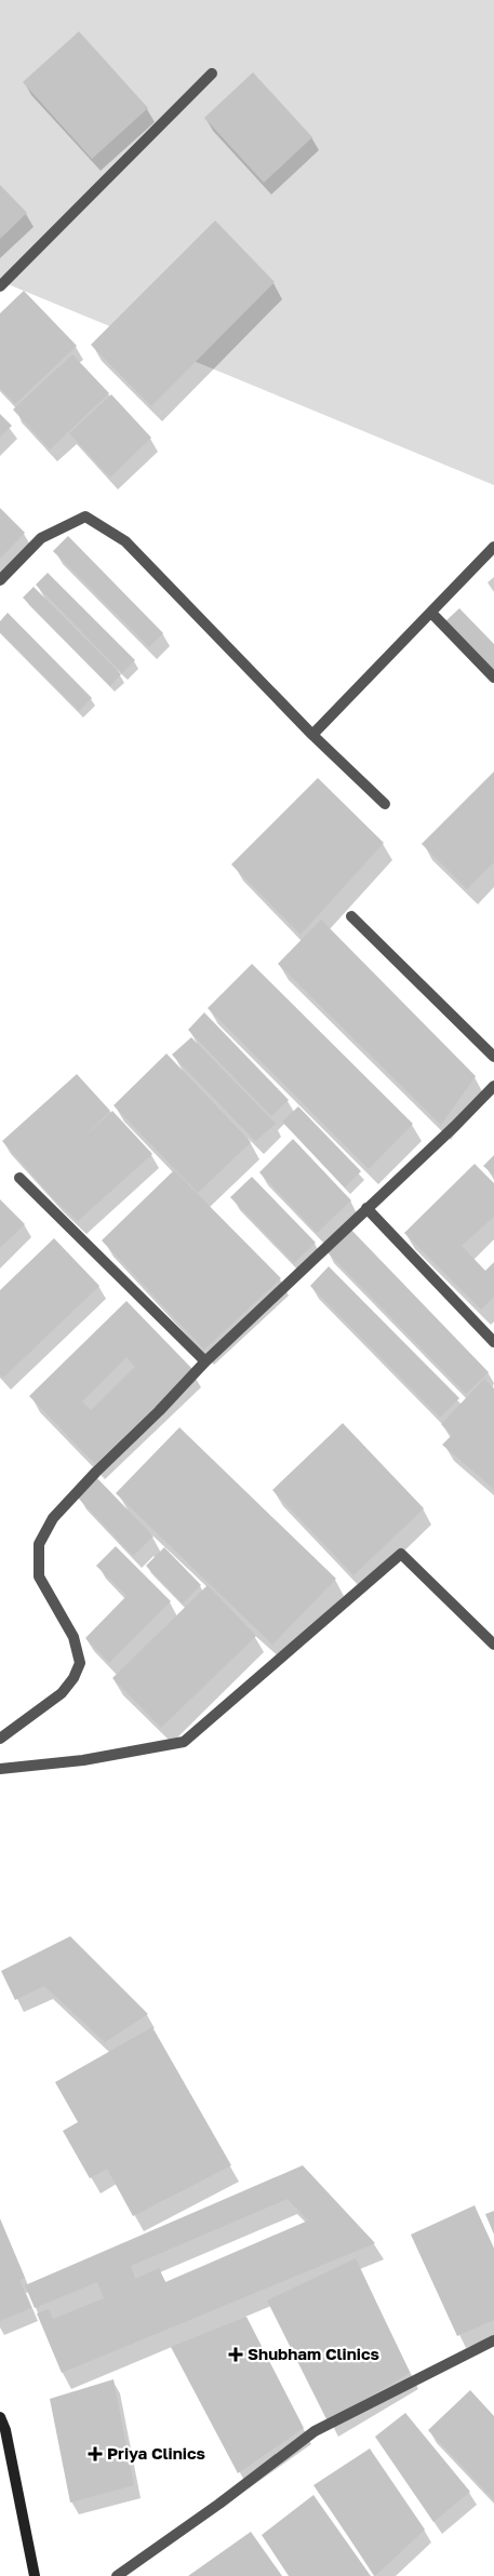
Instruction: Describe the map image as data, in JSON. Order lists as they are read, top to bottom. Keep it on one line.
{"places":{"health":["Shubham Clinics","Priya Clinics"]}}
